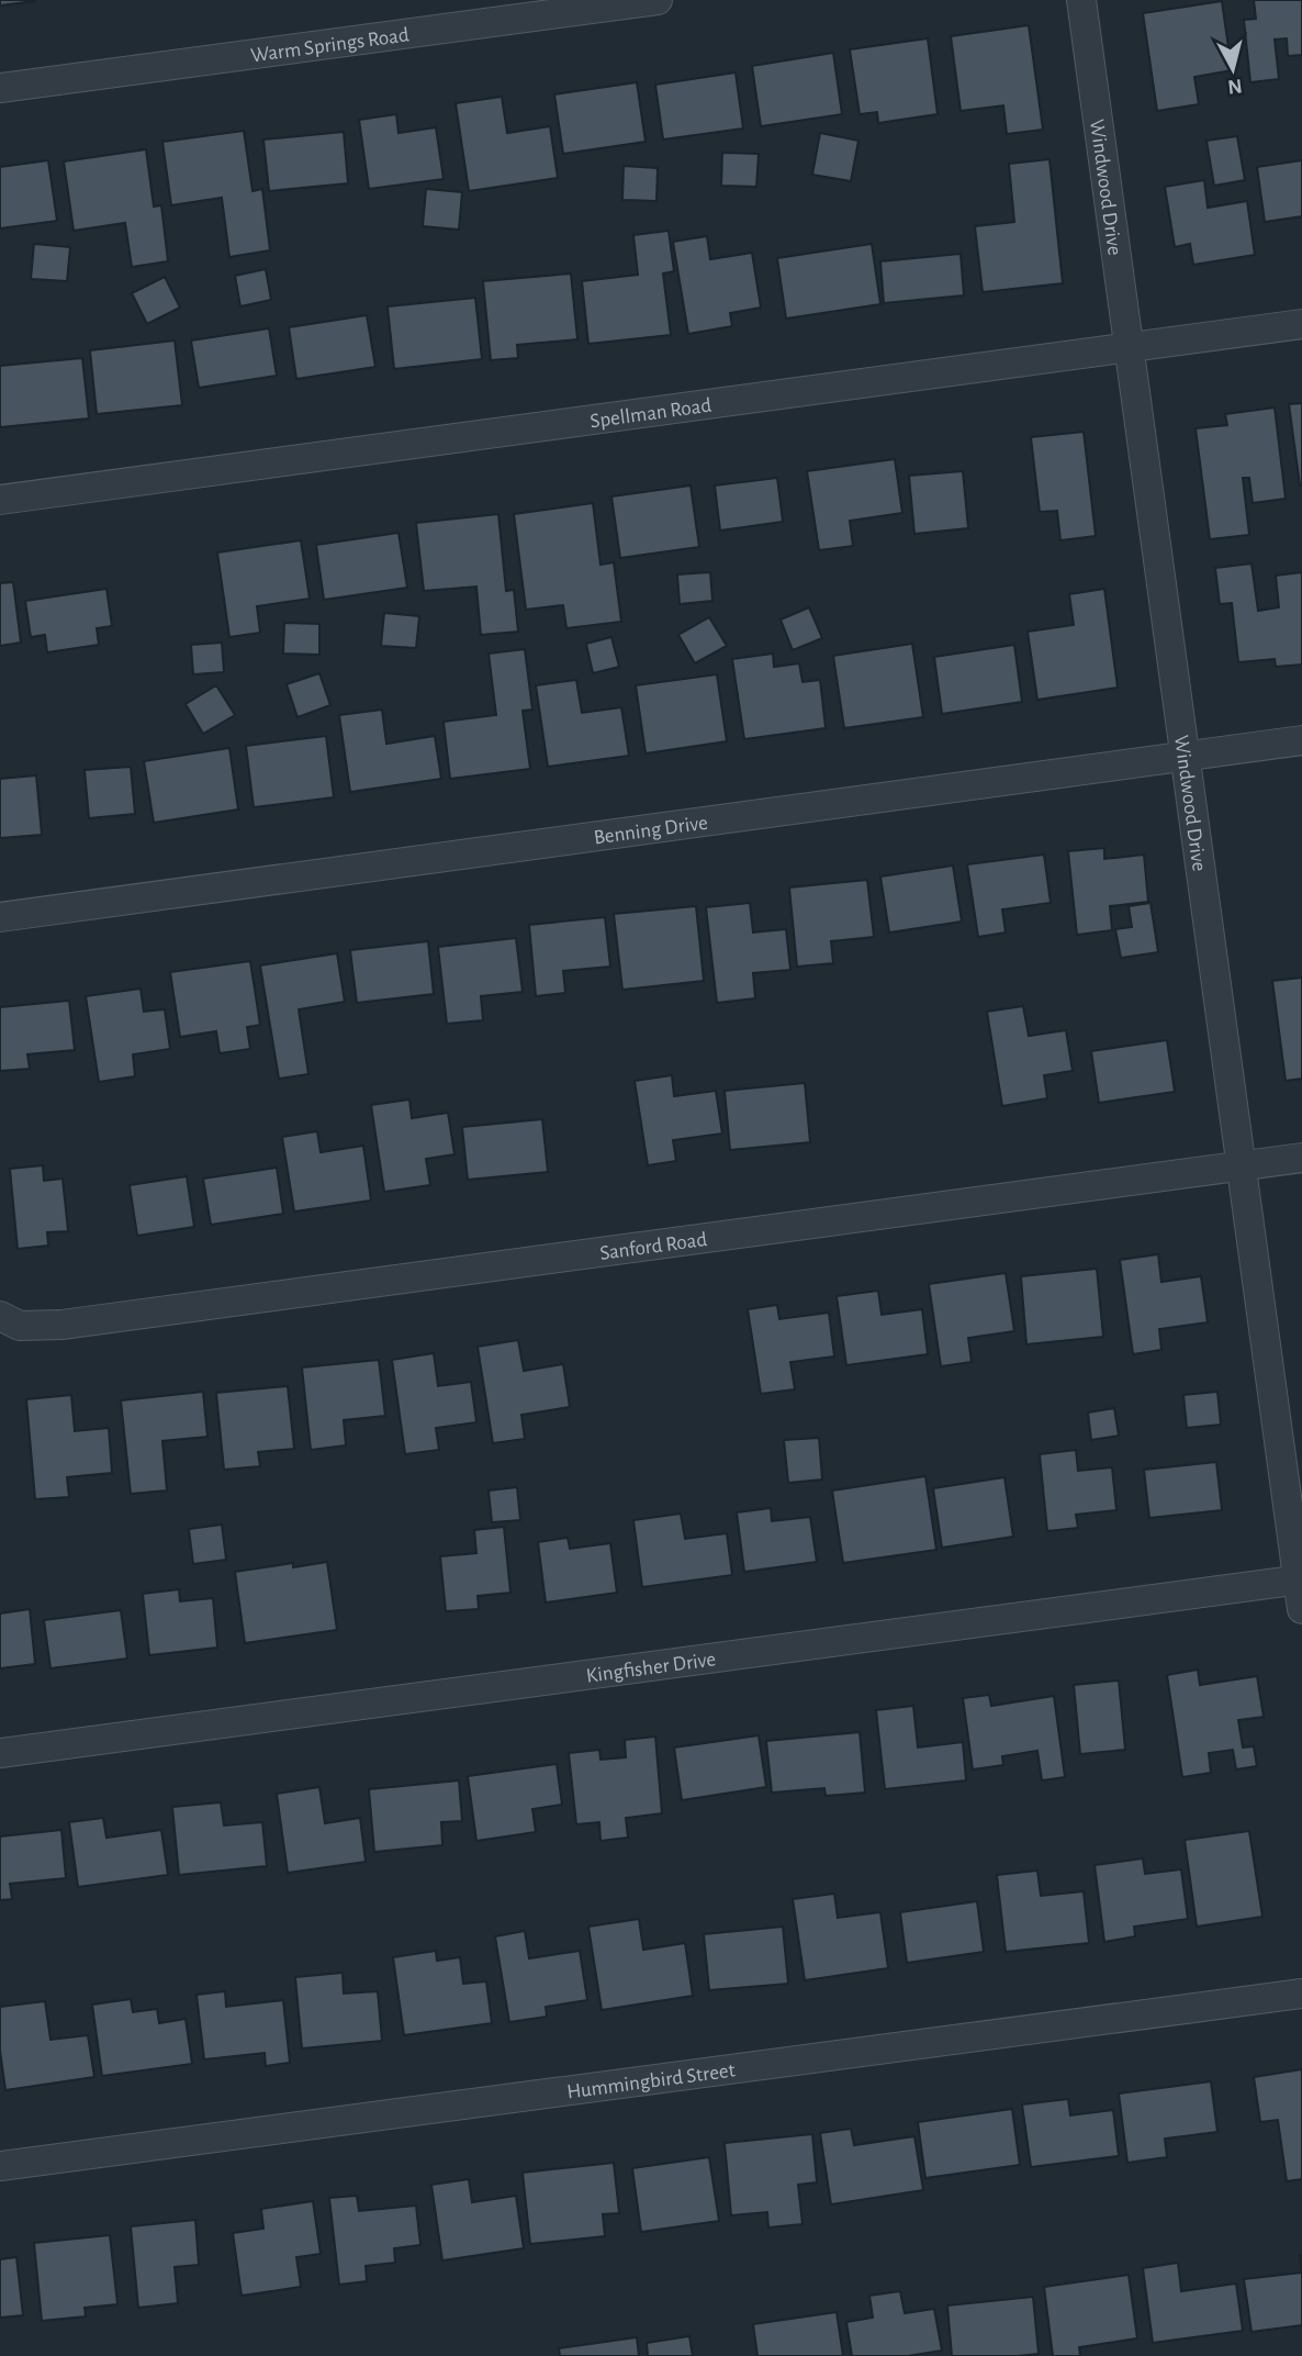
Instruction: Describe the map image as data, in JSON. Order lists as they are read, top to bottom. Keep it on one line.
{"streets":{"street":["Warm Springs Road","Windwood Drive","Spellman Road","Benning Drive","Sanford Road","Kingfisher Drive","Hummingbird Street"]},"crossings":[["Windwood Drive","Spellman Road"],["Windwood Drive","Benning Drive"],["Windwood Drive","Sanford Road"],["Windwood Drive","Kingfisher Drive"]],"north":"bottom"}
